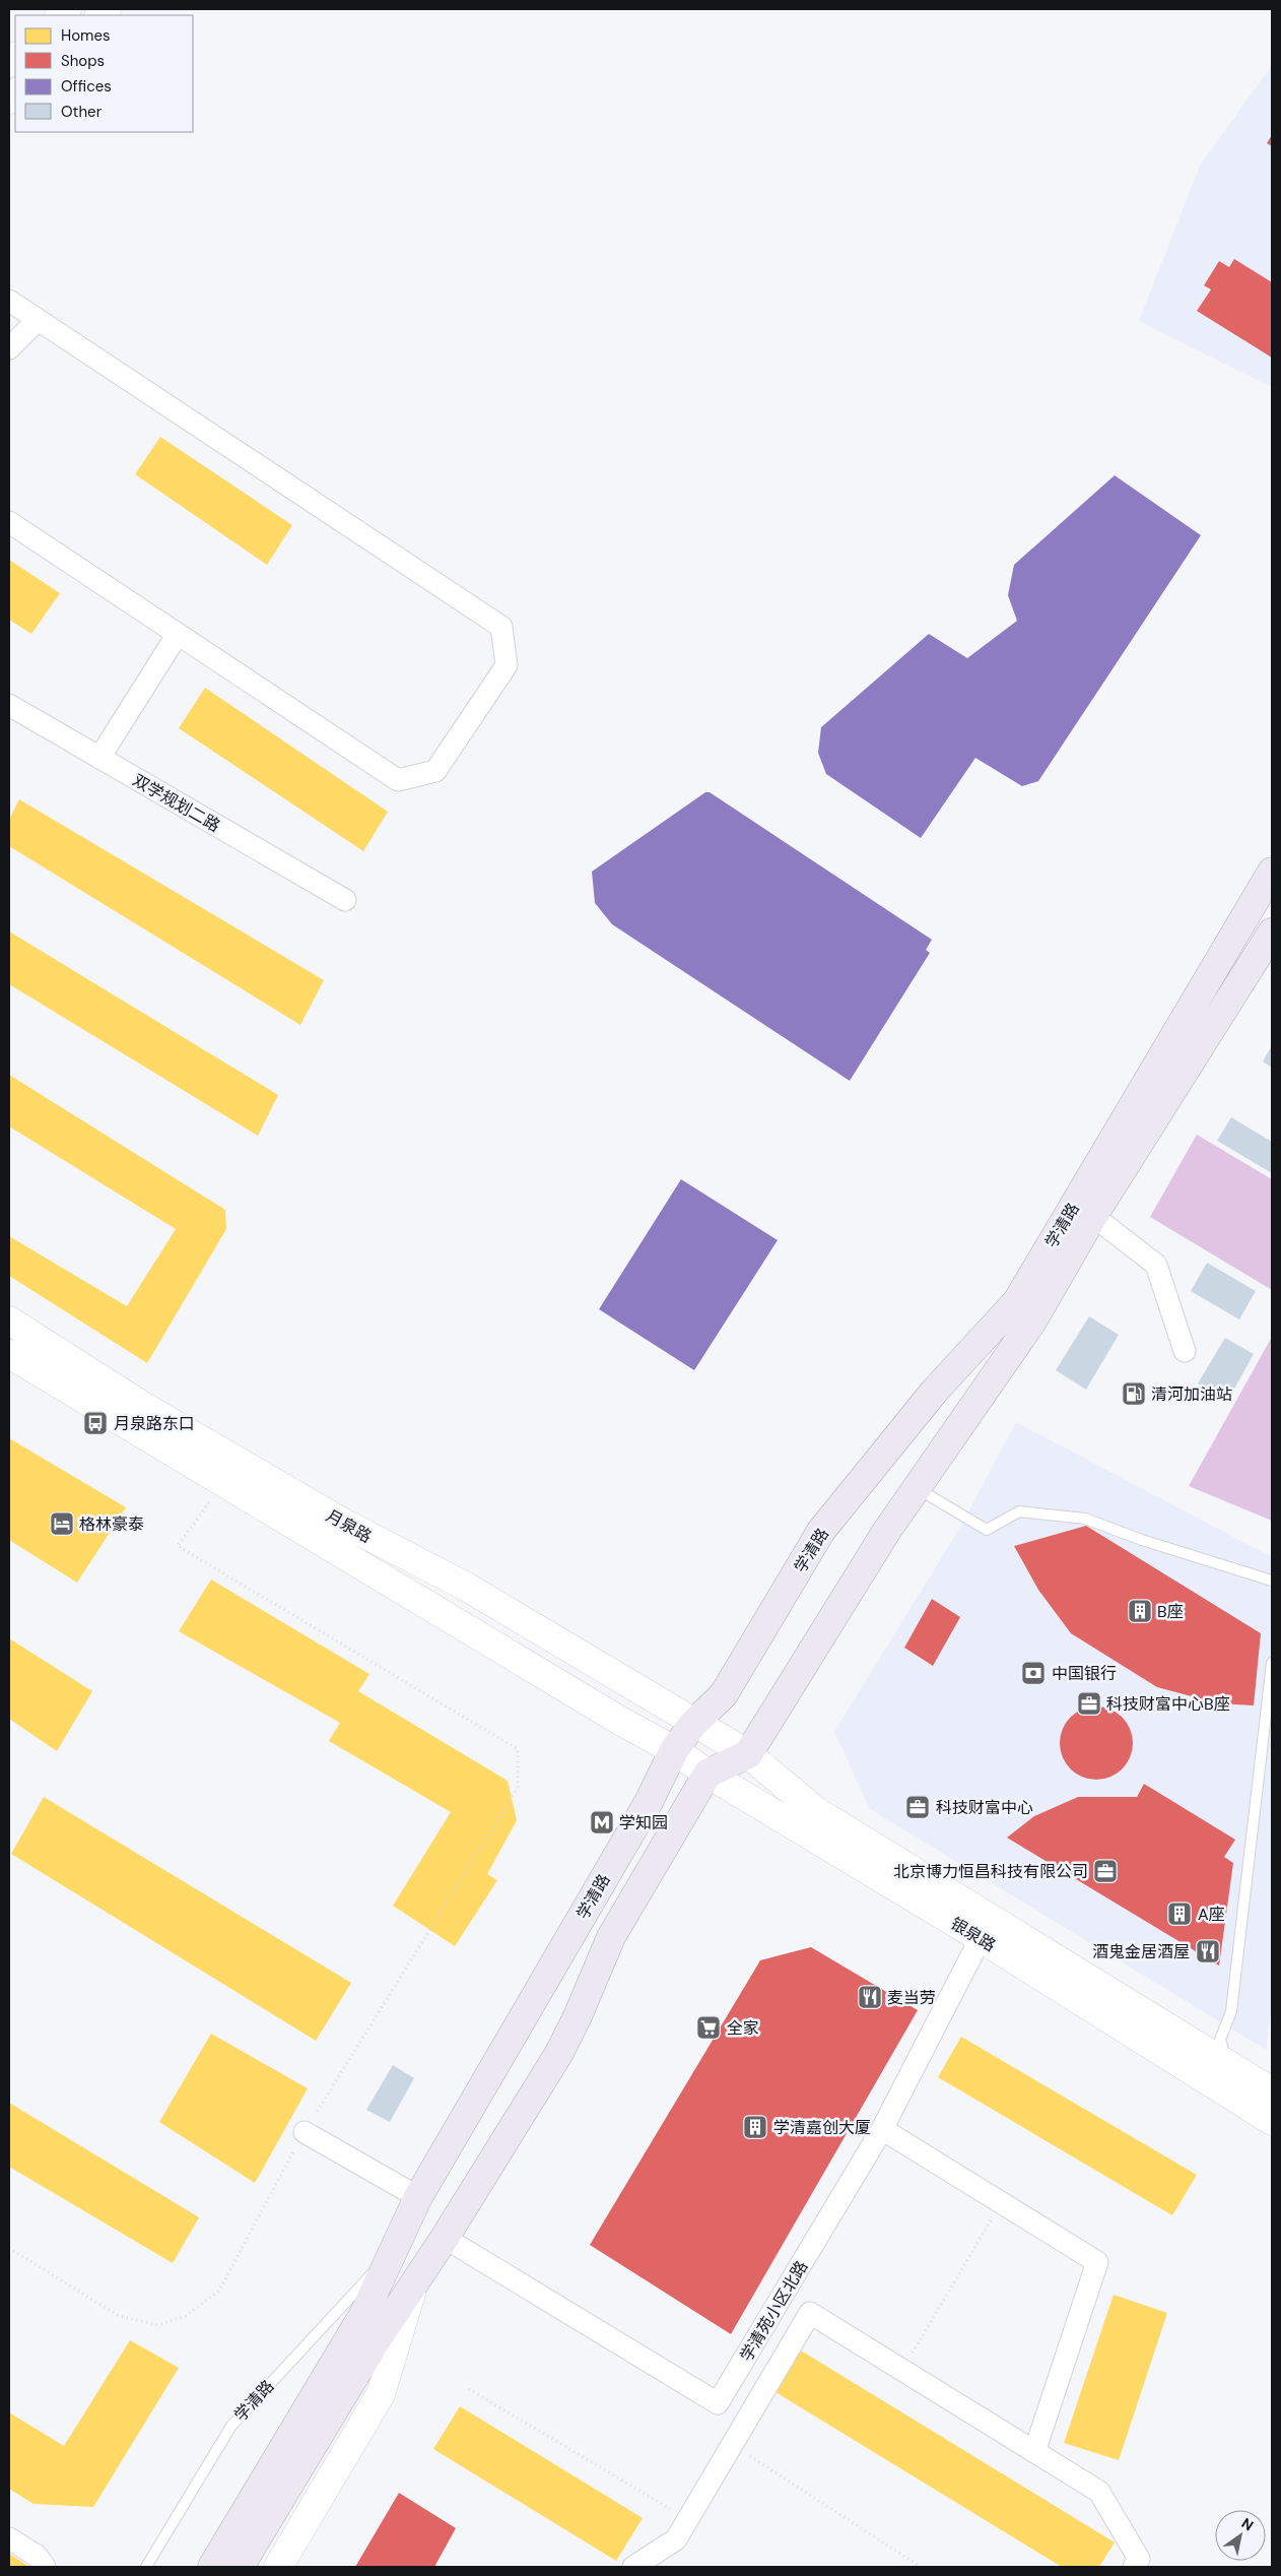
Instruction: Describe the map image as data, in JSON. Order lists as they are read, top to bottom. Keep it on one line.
{"streets":{"main road":["学清路","月泉路","银泉路"],"street":["双学规划二路","学清苑小区北路"]},"crossings":[["学清路","月泉路"],["学清路","银泉路"],["月泉路","银泉路"],["银泉路","学清苑小区北路"]],"places":{"fuel station":["清河加油站"],"bus stop":["月泉路东口"],"hotel":["格林豪泰"],"building":["B座","A座","学清嘉创大厦"],"bank":["中国银行"],"office":["科技财富中心B座","科技财富中心","北京博力恒昌科技有限公司"],"metro station":["学知园"],"restaurant":["酒鬼金居酒屋","麦当劳"],"supermarket":["全家"]},"legend":["Homes","Shops","Offices","Other"],"north":"top right"}
